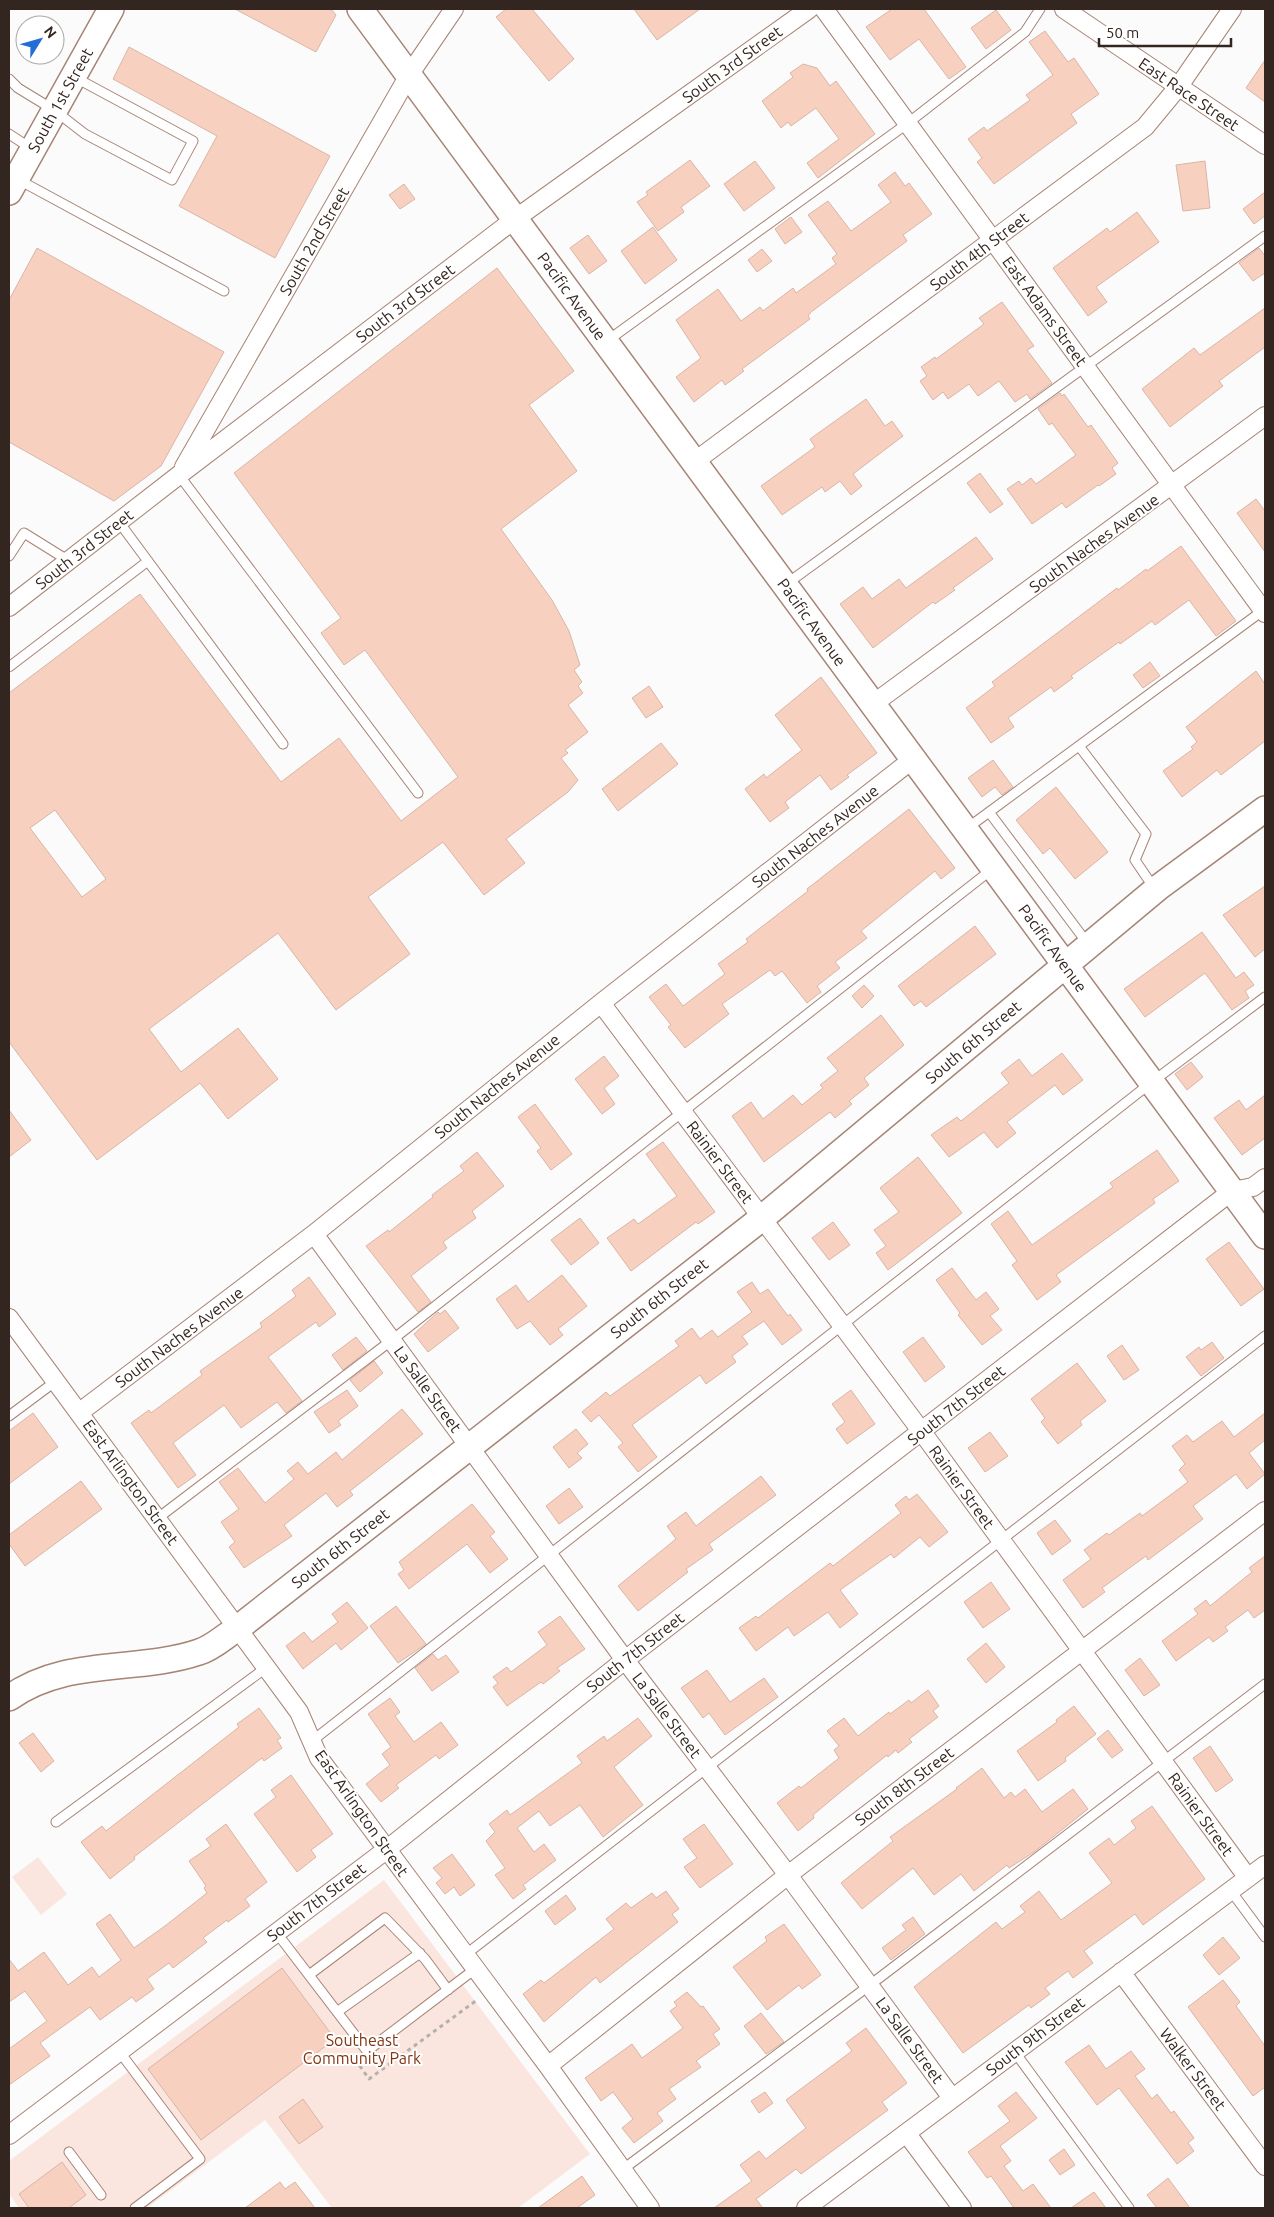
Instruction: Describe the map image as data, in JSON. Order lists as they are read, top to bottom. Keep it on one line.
{"streets":{"street":["South 3rd Street","East Race Street","South 1st Street","South 2nd Street","South 4th Street","Pacific Avenue","East Adams Street","South Naches Avenue","South 6th Street","Rainier Street","La Salle Street","South 7th Street","East Arlington Street","South 8th Street","South 9th Street","Walker Street"]},"crossings":[["South 3rd Street","South 2nd Street"],["South 3rd Street","Pacific Avenue"],["East Race Street","South 4th Street"],["South 2nd Street","Pacific Avenue"],["South 4th Street","Pacific Avenue"],["South 4th Street","East Adams Street"],["Pacific Avenue","South Naches Avenue"],["Pacific Avenue","South 6th Street"],["Pacific Avenue","South 7th Street"],["East Adams Street","South Naches Avenue"],["South Naches Avenue","Rainier Street"],["South Naches Avenue","La Salle Street"],["South Naches Avenue","East Arlington Street"],["South 6th Street","Rainier Street"],["South 6th Street","La Salle Street"],["South 6th Street","East Arlington Street"],["Rainier Street","South 7th Street"],["Rainier Street","South 8th Street"],["Rainier Street","South 9th Street"],["La Salle Street","South 7th Street"],["La Salle Street","South 8th Street"],["La Salle Street","South 9th Street"],["South 7th Street","East Arlington Street"],["East Arlington Street","South 8th Street"],["South 9th Street","Walker Street"]],"parks":["Southeast Community Park"],"scale_bar":"50 m","north":"top right"}
